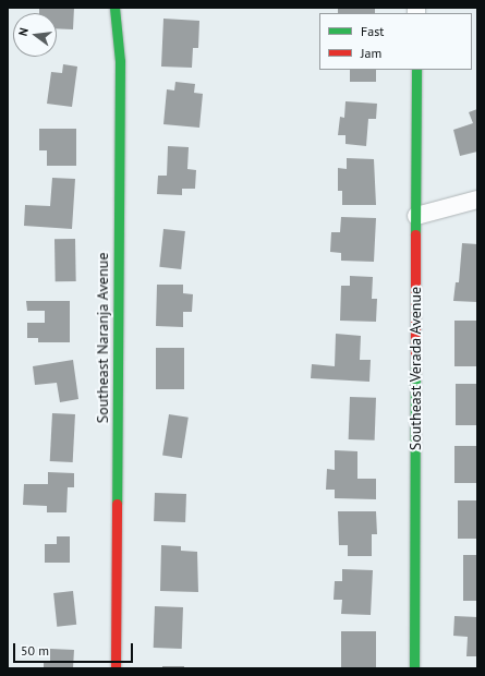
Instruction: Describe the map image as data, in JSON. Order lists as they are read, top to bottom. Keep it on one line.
{"streets":{"street":["Southeast Naranja Avenue","Southeast Verada Avenue"]},"legend":["Fast","Jam"],"scale_bar":"50 m","north":"left"}
